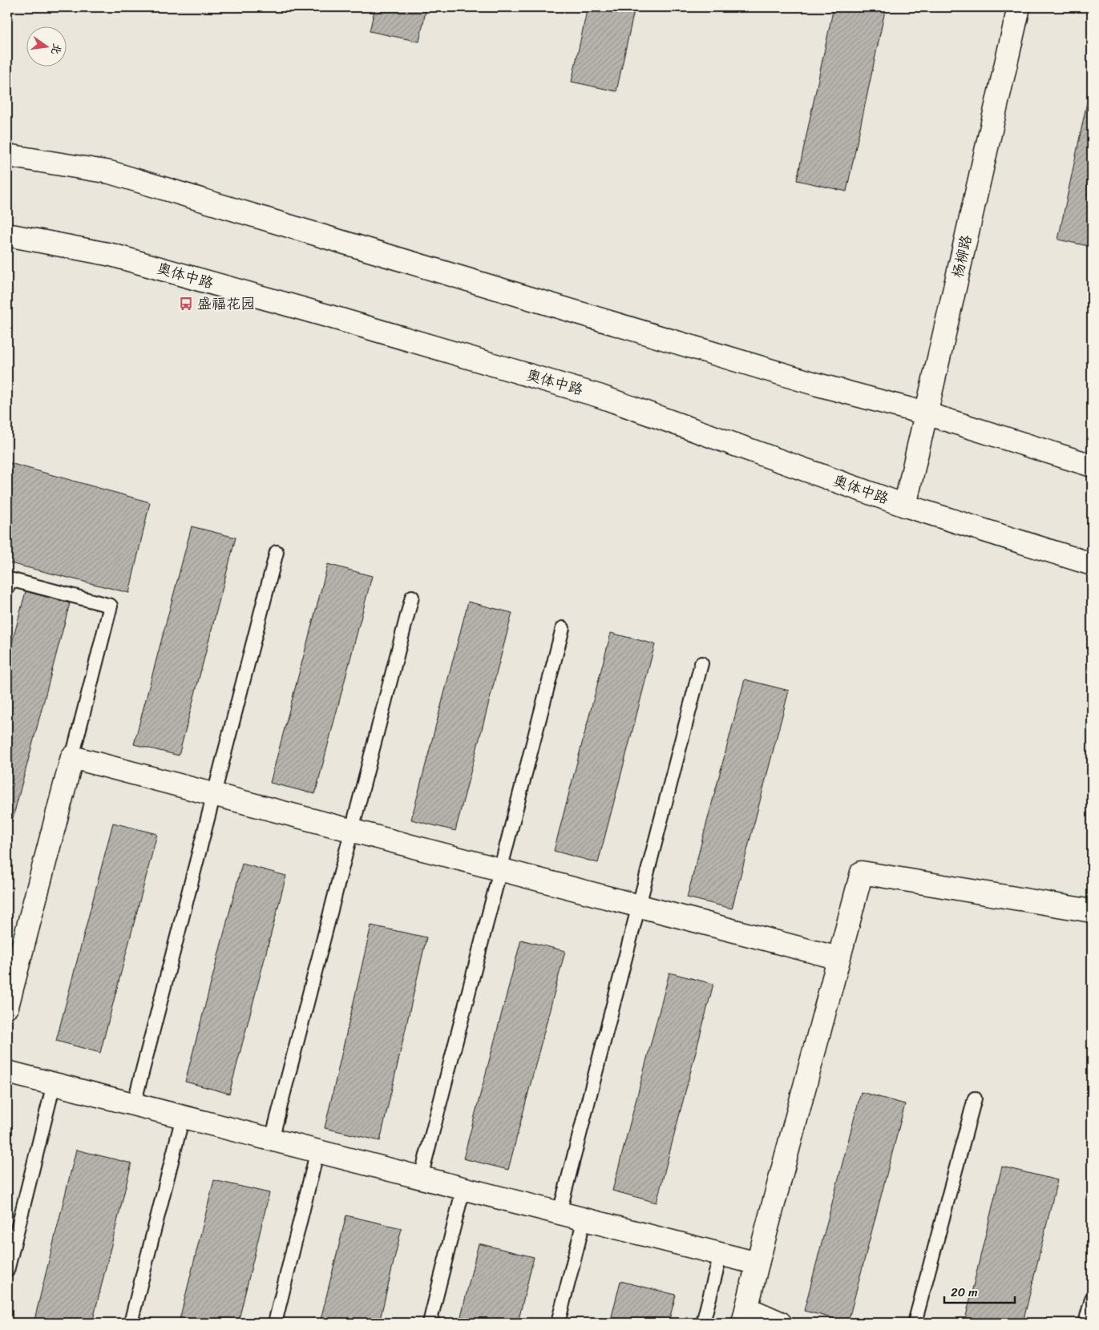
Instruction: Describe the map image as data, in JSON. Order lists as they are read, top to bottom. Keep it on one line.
{"streets":{"street":["杨柳路","奥体中路"]},"crossings":[["杨柳路","奥体中路"]],"places":{"bus stop":["盛福花园"]},"scale_bar":"20 m","north":"right"}
